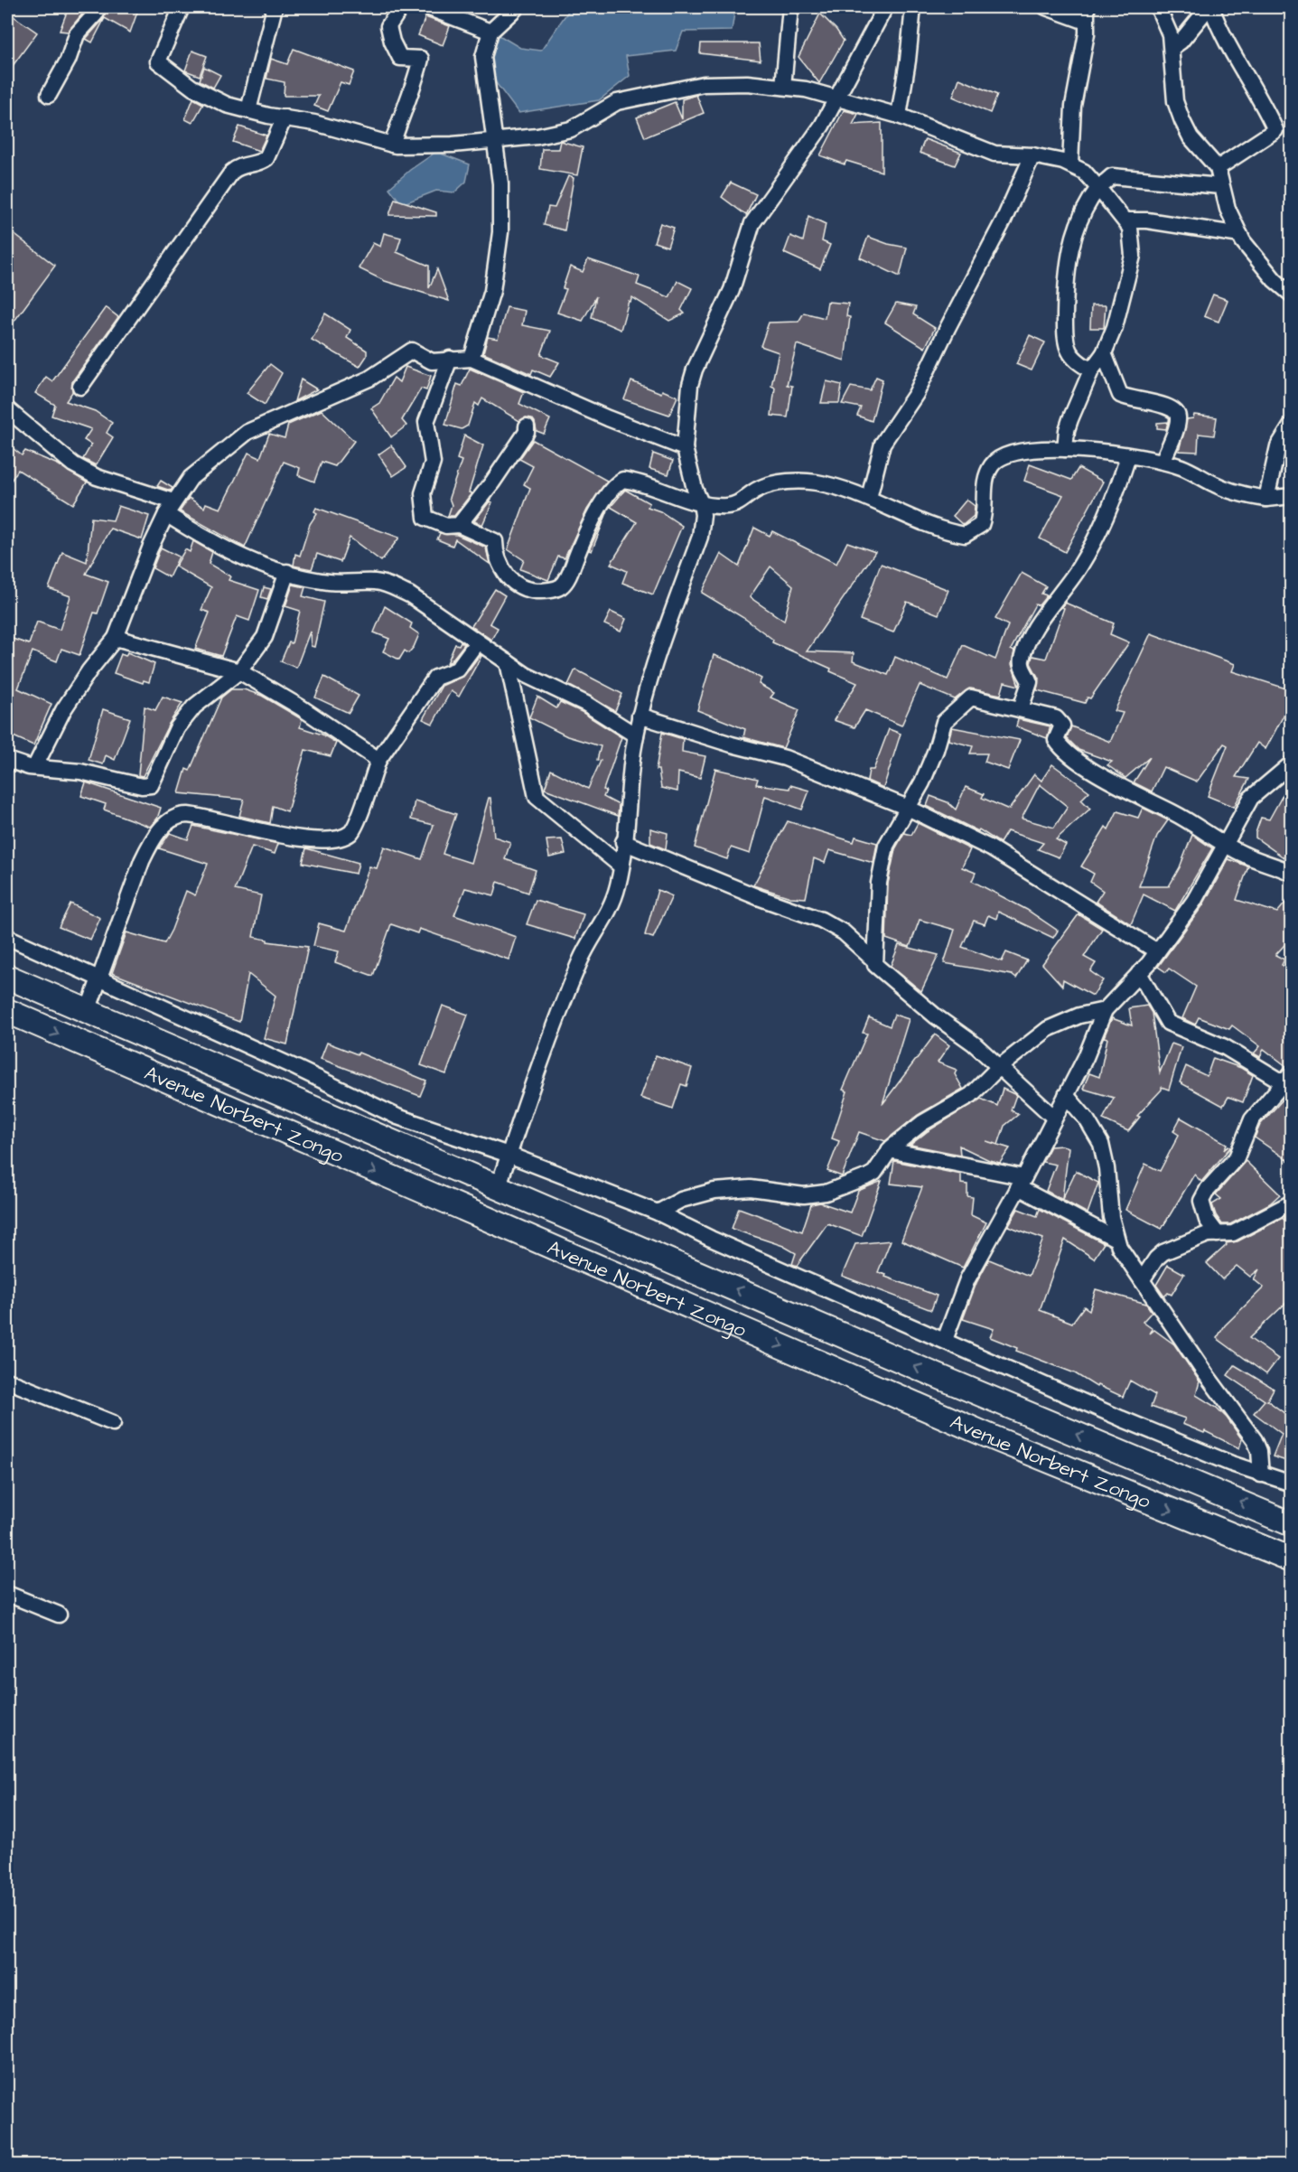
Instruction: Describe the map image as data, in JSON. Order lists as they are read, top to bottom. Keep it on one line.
{"streets":{"main road":["Avenue Norbert Zongo"]}}
